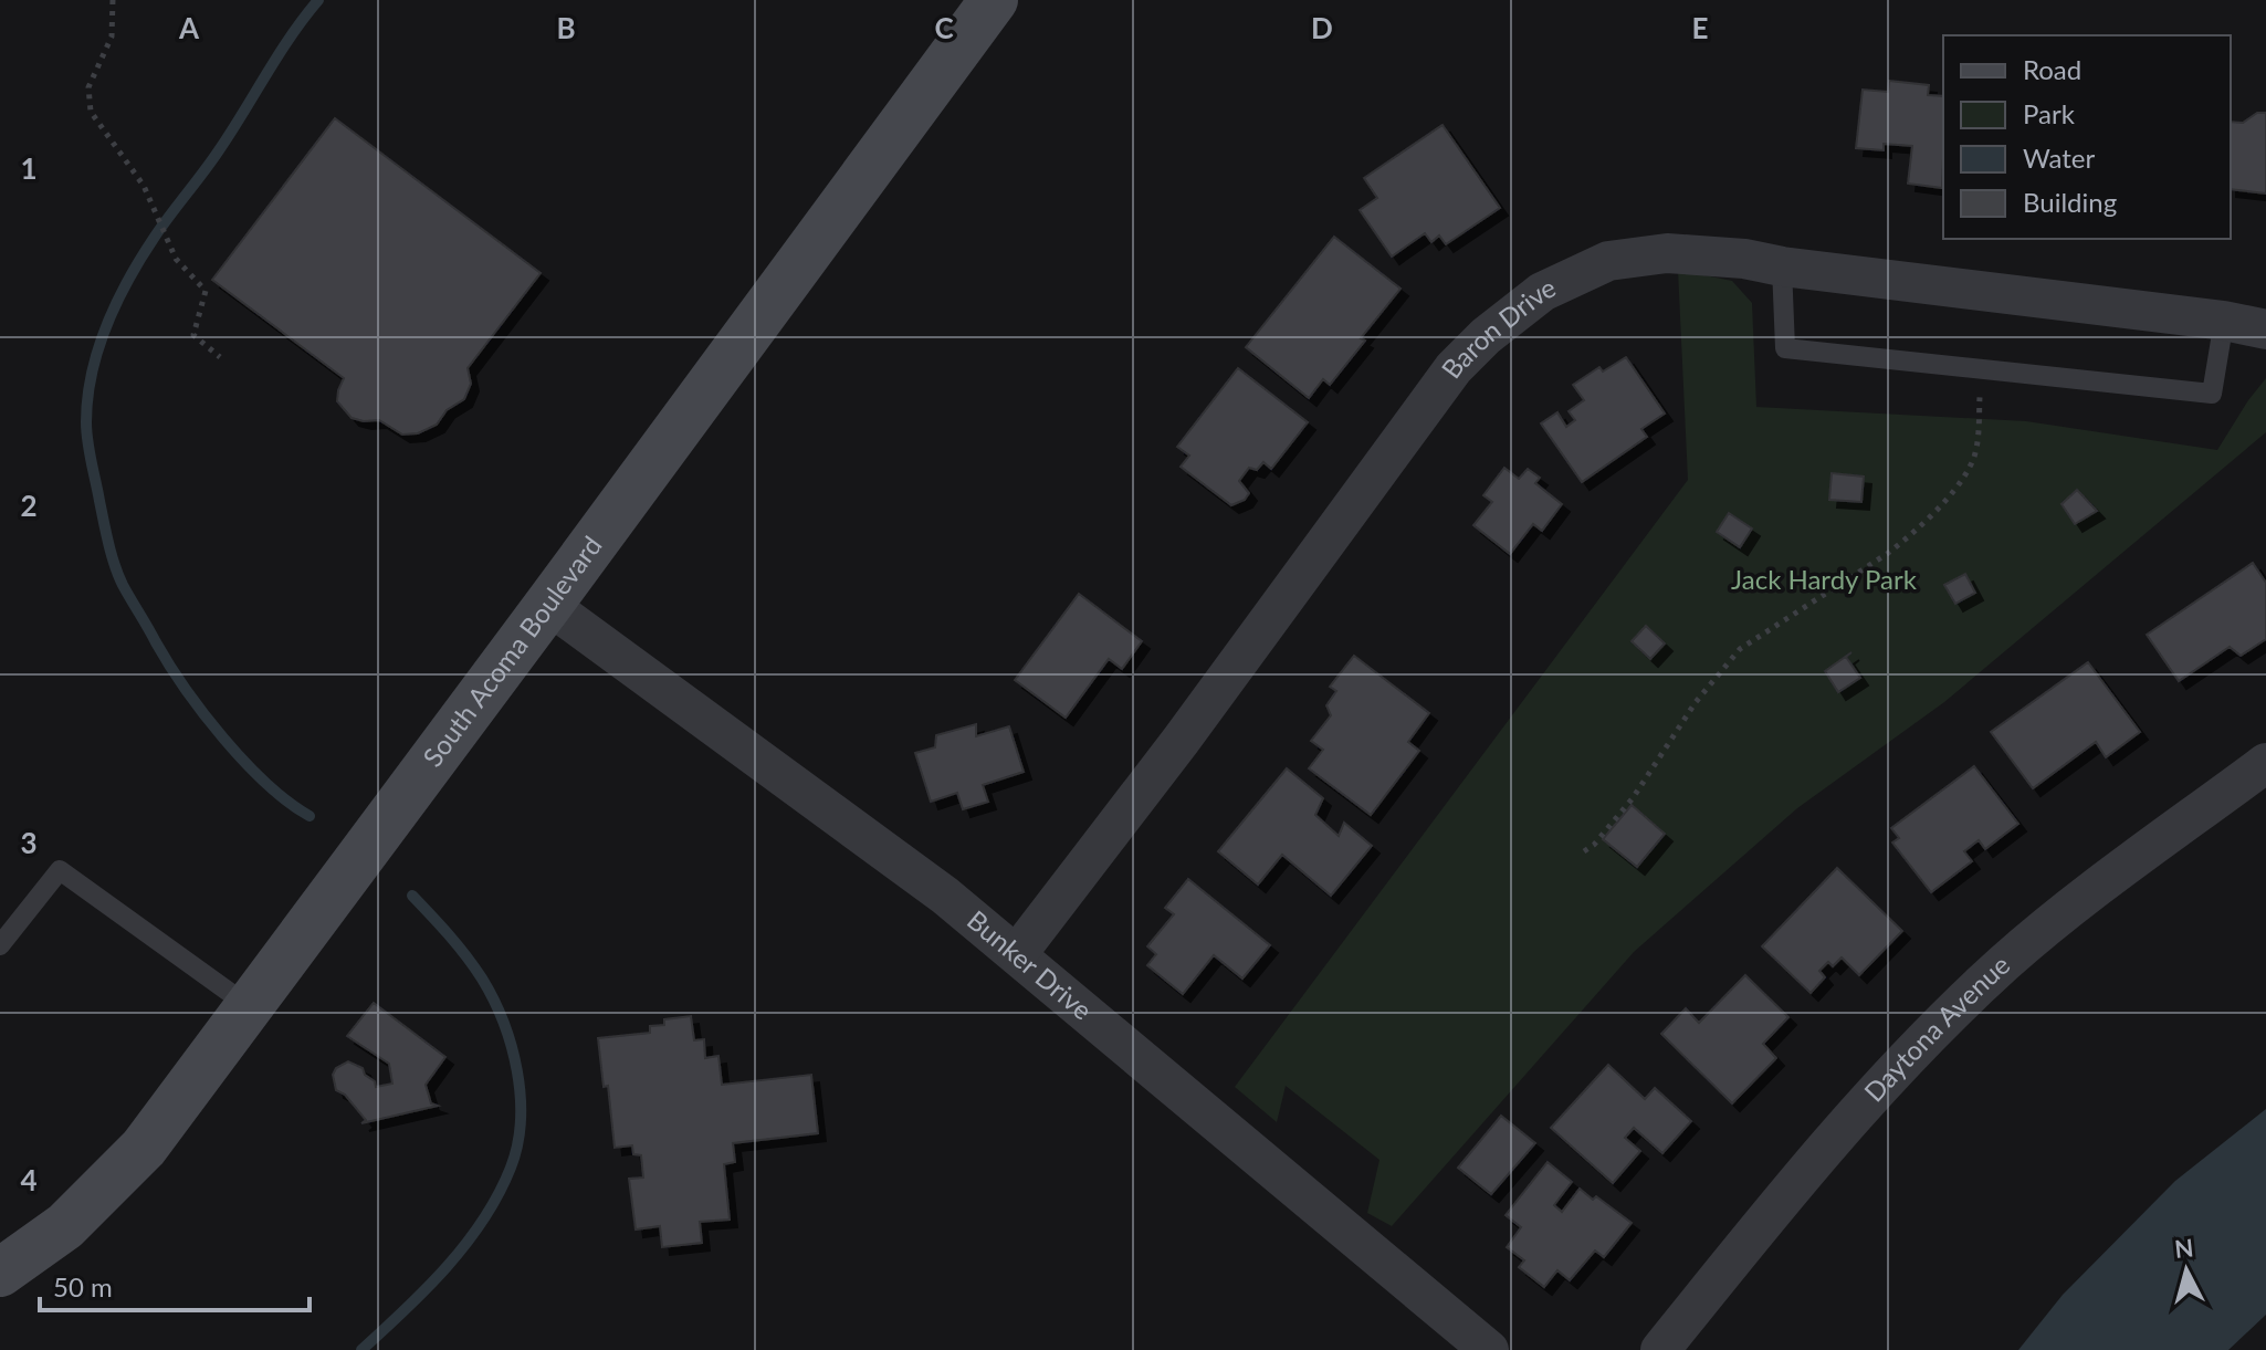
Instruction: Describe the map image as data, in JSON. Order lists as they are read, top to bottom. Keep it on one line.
{"streets":{"main road":["South Acoma Boulevard"],"street":["Baron Drive","Bunker Drive","Daytona Avenue"]},"crossings":[["Baron Drive","Bunker Drive"],["South Acoma Boulevard","Bunker Drive"]],"parks":["Jack Hardy Park"],"legend":["Road","Park","Water","Building"],"scale_bar":"50 m","north":"top","grid":{"columns":["A","B","C","D","E"],"rows":["1","2","3","4"]}}
